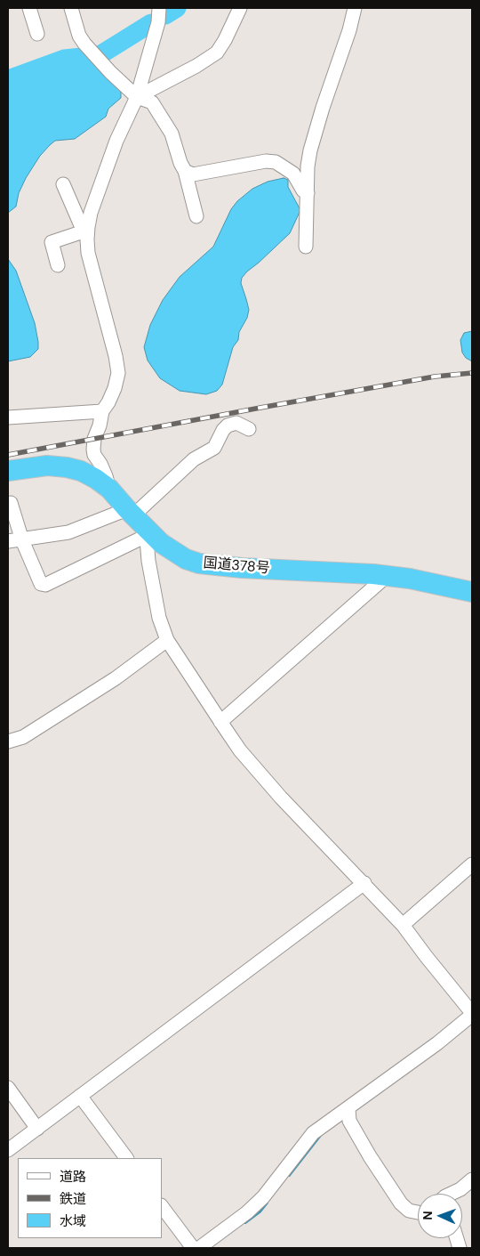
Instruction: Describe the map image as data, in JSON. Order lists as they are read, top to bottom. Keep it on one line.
{"streets":{"highway":["国道378号"]},"legend":["道路","鉄道","水域"],"north":"left"}
